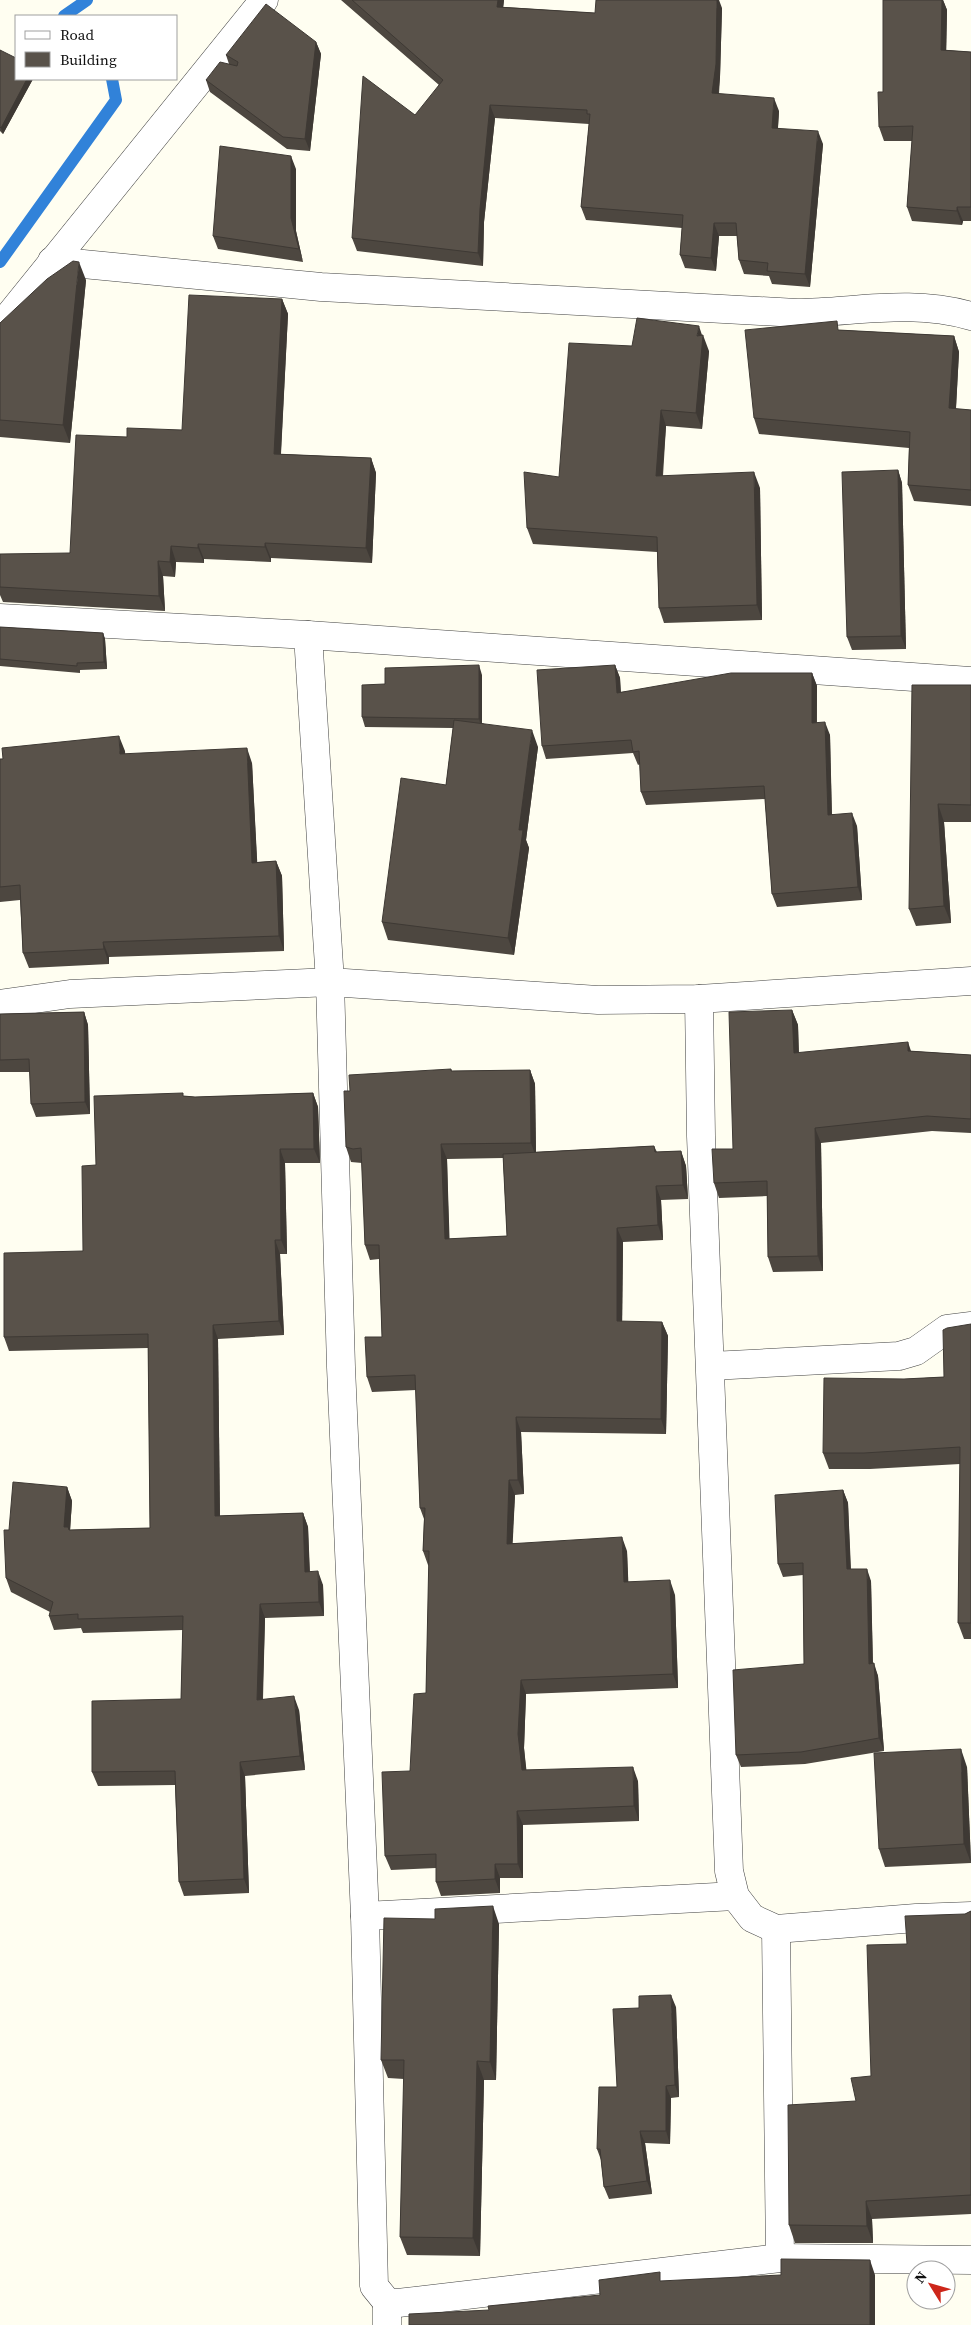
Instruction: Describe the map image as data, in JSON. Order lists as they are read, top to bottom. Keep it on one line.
{"legend":["Road","Building"],"north":"top left"}
